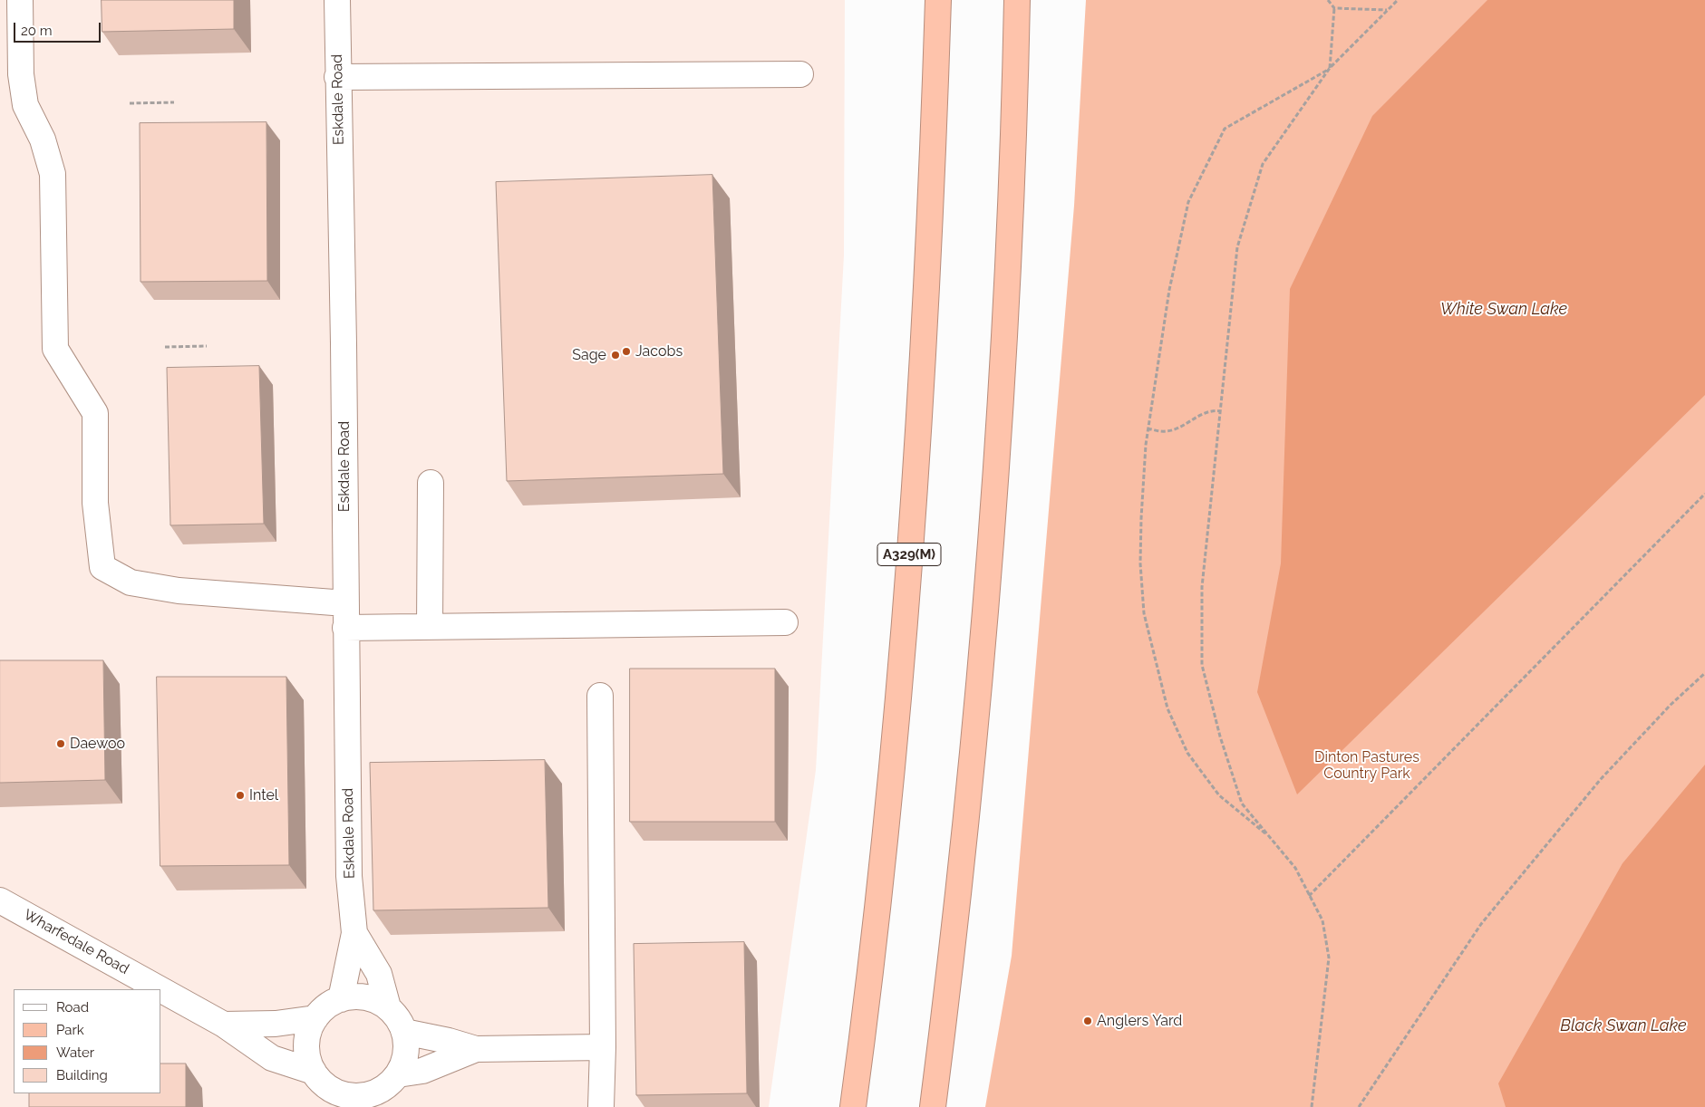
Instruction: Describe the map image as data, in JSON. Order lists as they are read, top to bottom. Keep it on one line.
{"streets":{"highway":["A329(M)"],"street":["Eskdale Road","Wharfedale Road"]},"water":["White Swan Lake","Black Swan Lake"],"parks":["Dinton Pastures Country Park"],"places":["Jacobs","Sage","Daewoo","Intel","Anglers Yard"],"legend":["Road","Park","Water","Building"],"scale_bar":"20 m"}
